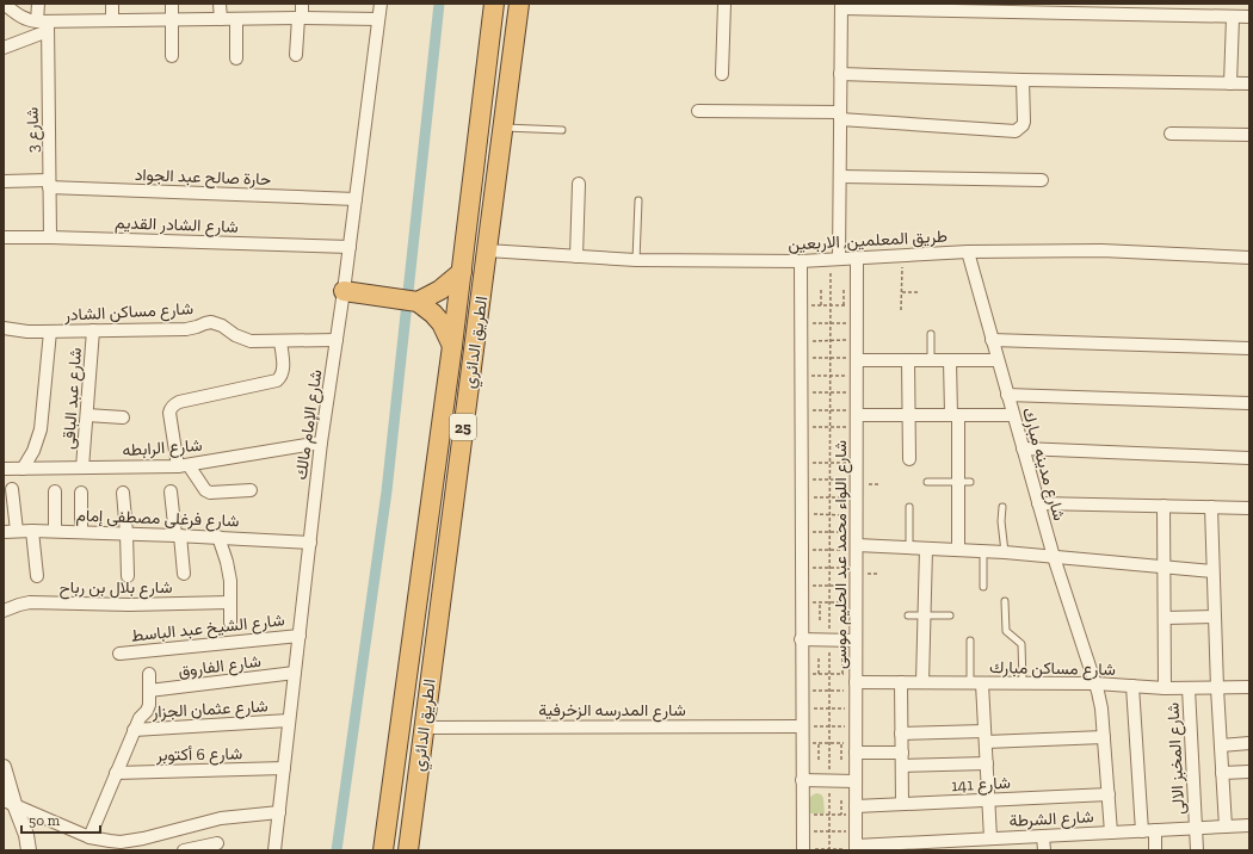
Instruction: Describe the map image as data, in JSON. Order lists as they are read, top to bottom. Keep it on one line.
{"streets":{"highway":["الطريق الدائري","25"],"street":["شارع 3","حارة صالح عبد الجواد","شارع الشادر القديم","طريق المعلمين, الاربعين","شارع مساكن الشادر","شارع عبد الباقى","شارع الإمام مالك","شارع الرابطه","شارع مدينه مبارك","شارع فرغلى مصطفى إمام","شارع اللواء محمد عبد الحليم موسى","شارع بلال بن رباح","شارع الشيخ عبد الباسط","شارع الفاروق","شارع مساكن مبارك","شارع عثمان الجزار","شارع المدرسه الزخرفية","شارع 6 أكتوبر","شارع المخبز الالى","شارع 141","شارع الشرطة"]},"crossings":[["شارع 3","حارة صالح عبد الجواد"],["شارع 3","شارع الشادر القديم"],["حارة صالح عبد الجواد","شارع الإمام مالك"],["شارع الشادر القديم","شارع الإمام مالك"],["طريق المعلمين, الاربعين","الطريق الدائري"],["طريق المعلمين, الاربعين","شارع مدينه مبارك"],["طريق المعلمين, الاربعين","شارع اللواء محمد عبد الحليم موسى"],["شارع مساكن الشادر","شارع عبد الباقى"],["شارع مساكن الشادر","شارع الإمام مالك"],["الطريق الدائري","شارع المدرسه الزخرفية"],["شارع عبد الباقى","شارع الرابطه"],["شارع الإمام مالك","شارع الرابطه"],["شارع الإمام مالك","شارع فرغلى مصطفى إمام"],["شارع الإمام مالك","شارع الشيخ عبد الباسط"],["شارع الإمام مالك","شارع الفاروق"],["شارع الإمام مالك","شارع عثمان الجزار"],["شارع الإمام مالك","شارع 6 أكتوبر"],["شارع مدينه مبارك","شارع مساكن مبارك"],["شارع مدينه مبارك","شارع 141"],["شارع مدينه مبارك","شارع الشرطة"],["شارع اللواء محمد عبد الحليم موسى","شارع مساكن مبارك"],["شارع اللواء محمد عبد الحليم موسى","شارع 141"],["شارع اللواء محمد عبد الحليم موسى","شارع الشرطة"],["شارع مساكن مبارك","شارع المخبز الالى"],["شارع المخبز الالى","شارع الشرطة"]],"scale_bar":"50 m"}
